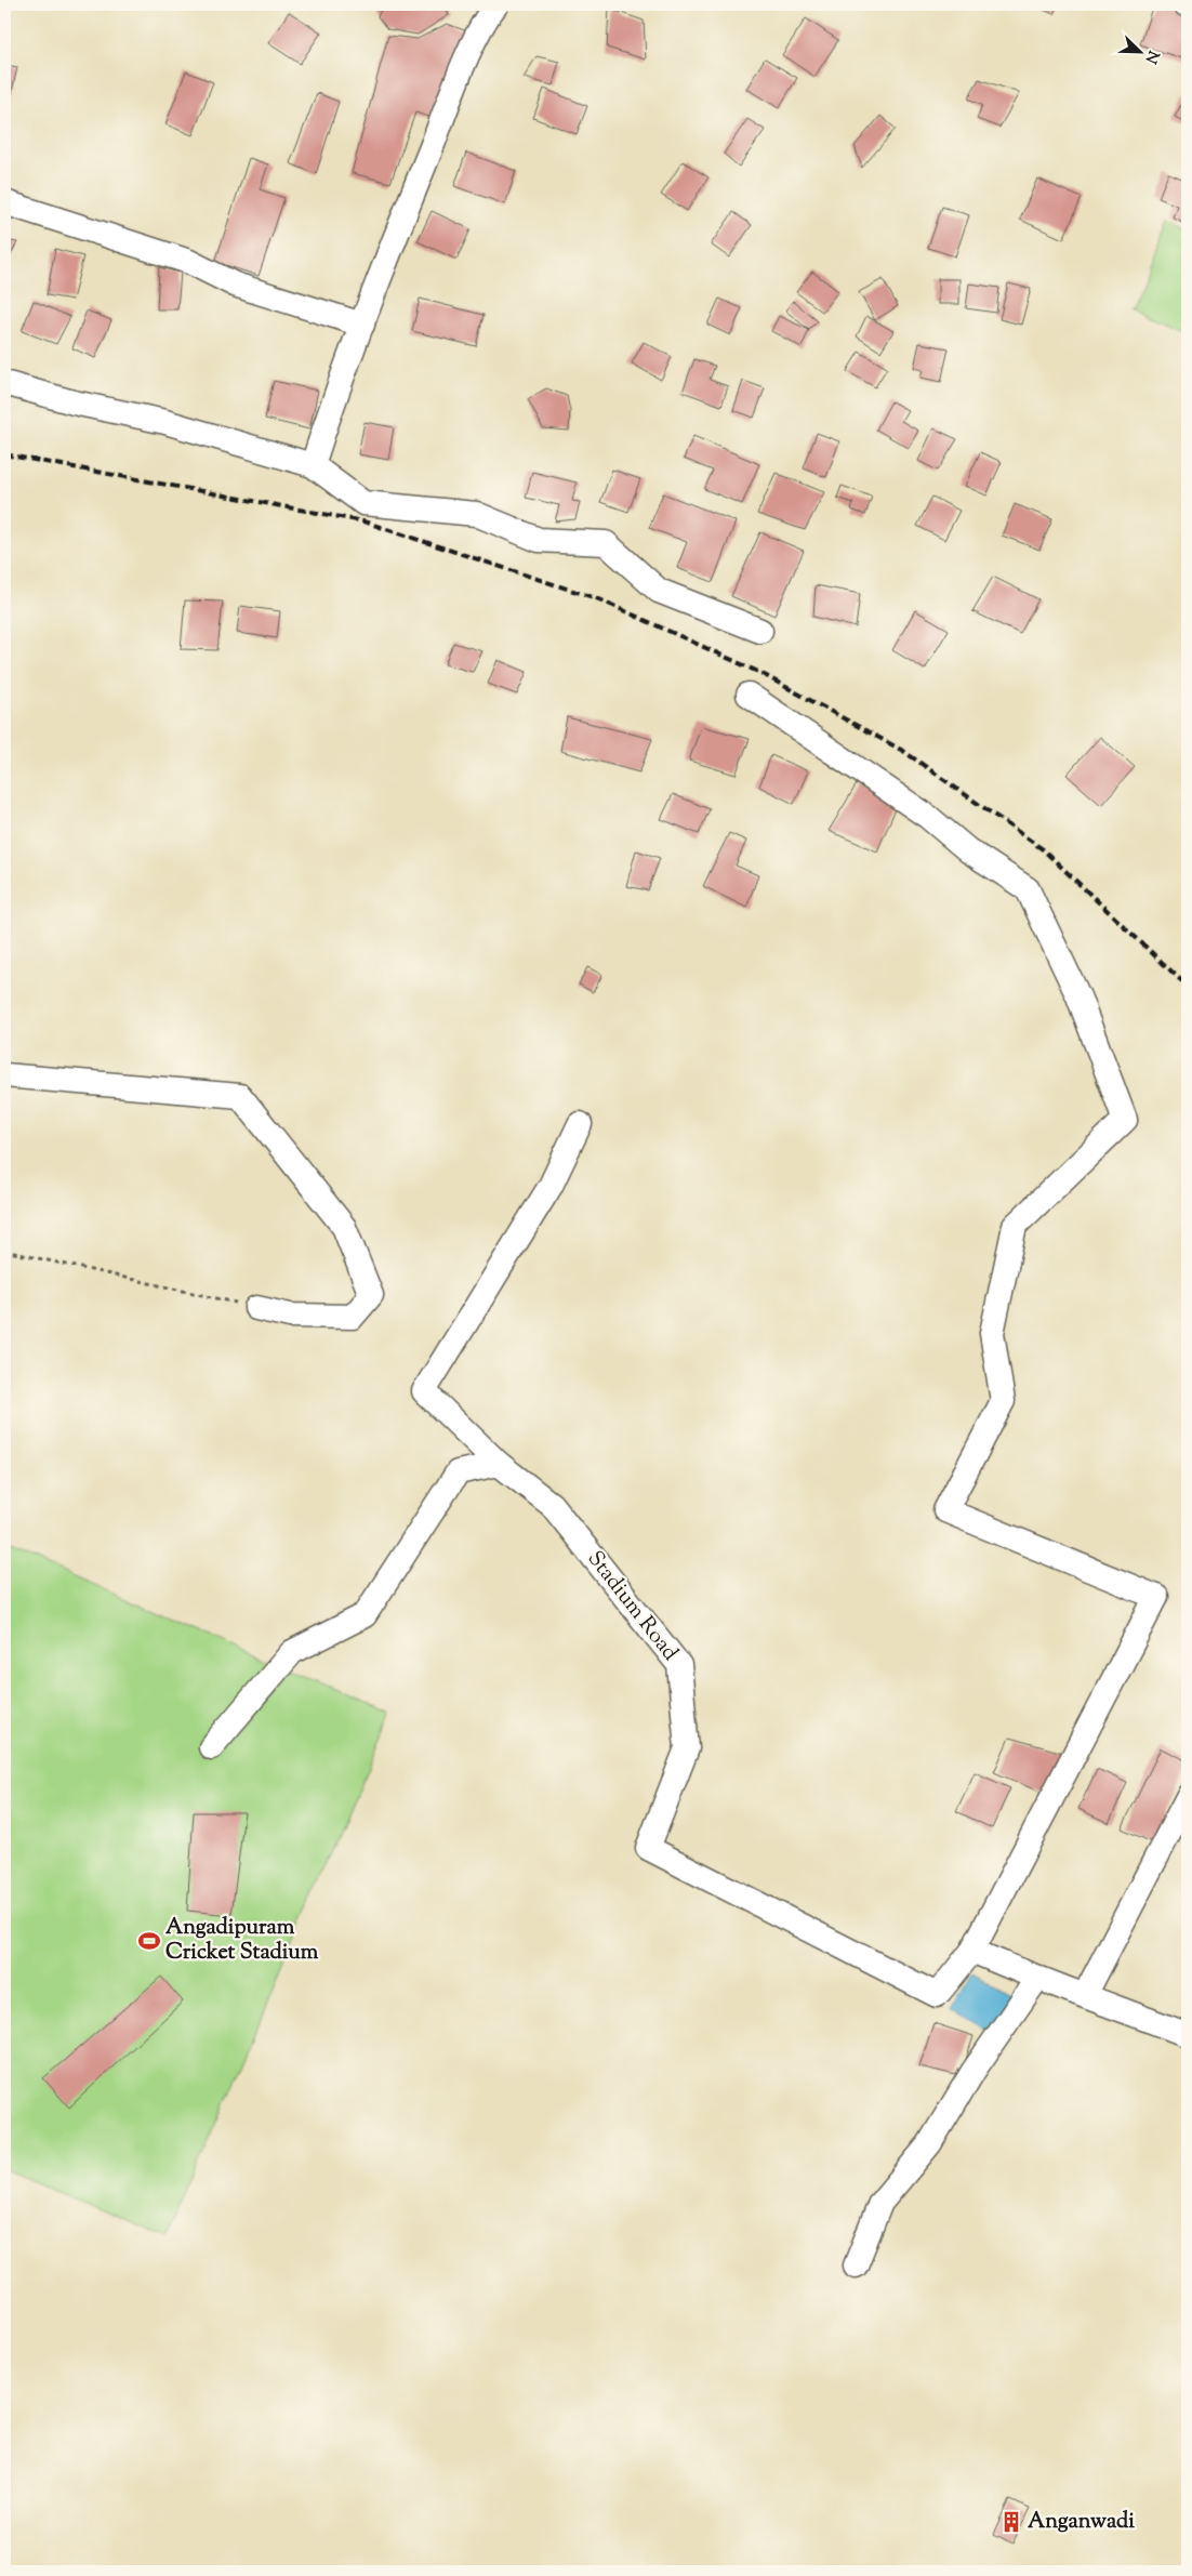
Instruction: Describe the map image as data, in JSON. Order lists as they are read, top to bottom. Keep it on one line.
{"streets":{"street":["Stadium Road"]},"places":{"sports":["Angadipuram Cricket Stadium"],"building":["Anganwadi"]},"north":"bottom right"}
